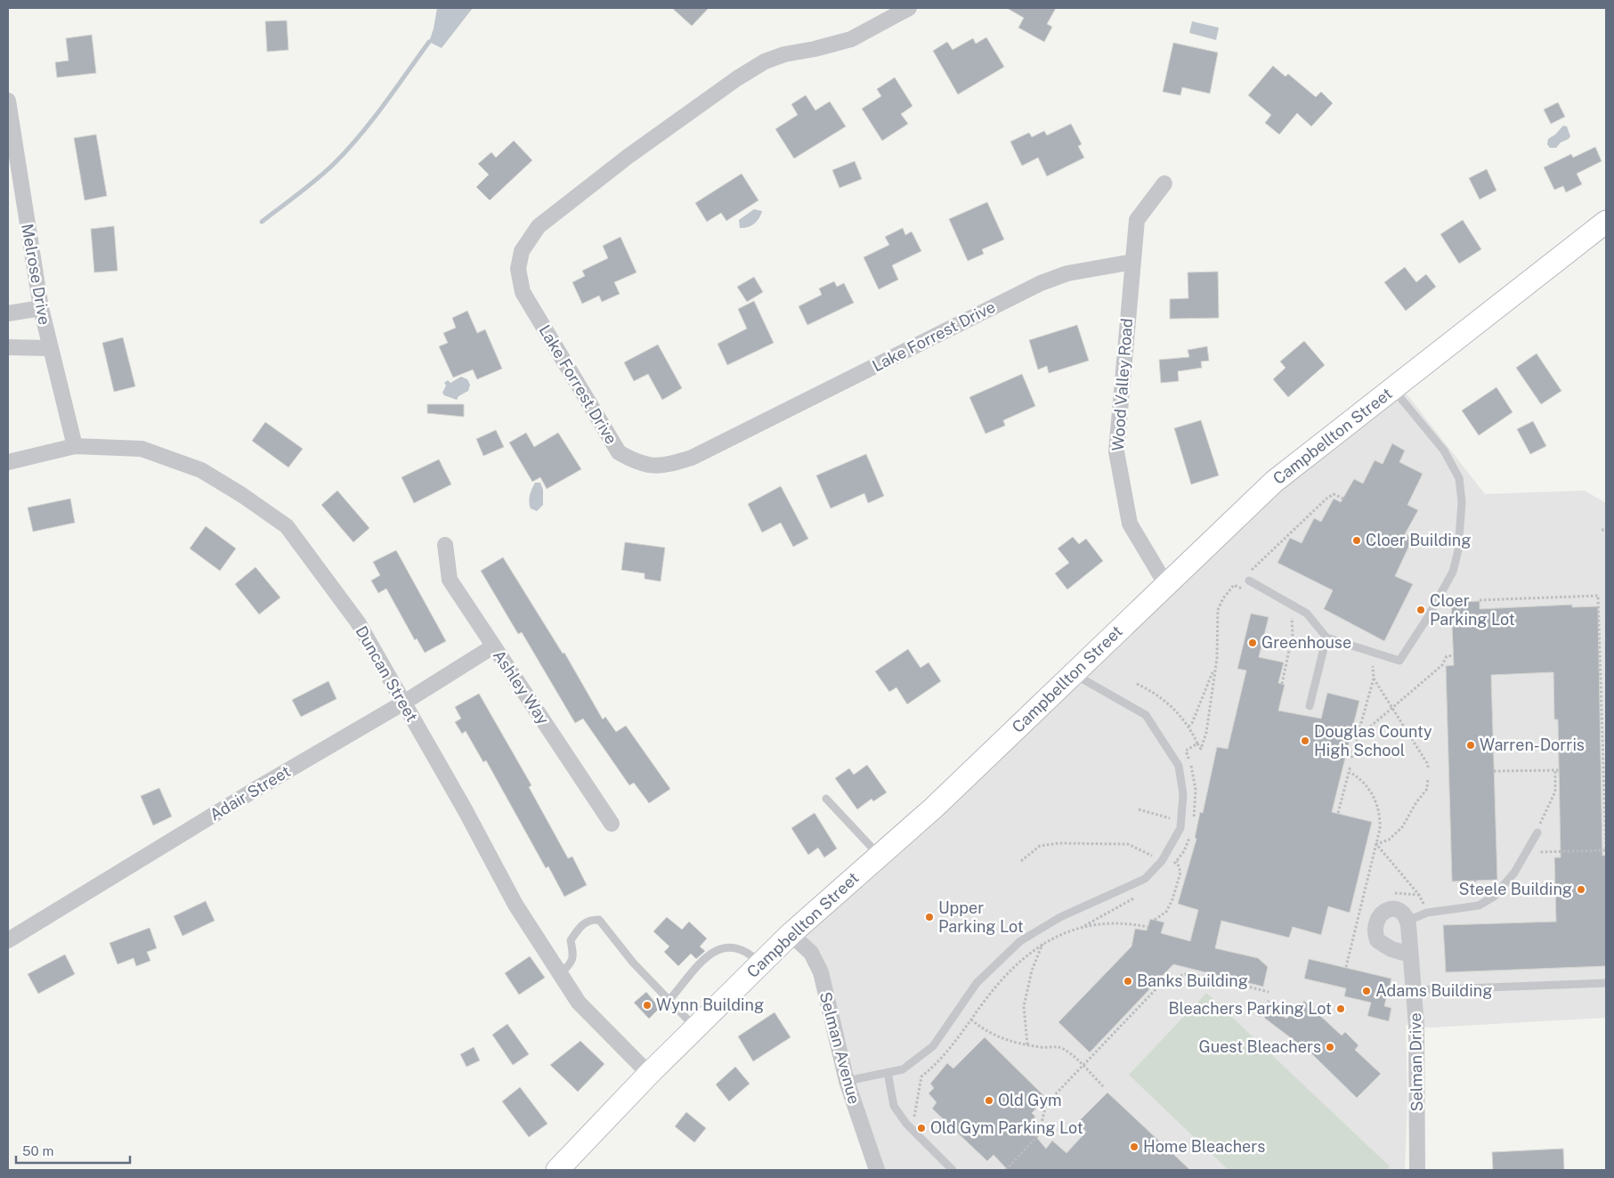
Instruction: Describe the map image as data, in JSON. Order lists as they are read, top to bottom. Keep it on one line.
{"streets":{"main road":["Campbellton Street"],"street":["Melrose Drive","Lake Forrest Drive","Wood Valley Road","Duncan Street","Ashley Way","Adair Street","Selman Avenue","Selman Drive"]},"crossings":[["Melrose Drive","Duncan Street"],["Lake Forrest Drive","Wood Valley Road"],["Wood Valley Road","Campbellton Street"],["Campbellton Street","Duncan Street"],["Campbellton Street","Selman Avenue"],["Duncan Street","Adair Street"],["Ashley Way","Adair Street"]],"places":["Cloer Building","Cloer Parking Lot","Greenhouse","Douglas County High School","Warren-Dorris","Steele Building","Upper Parking Lot","Banks Building","Adams Building","Wynn Building","Bleachers Parking Lot","Guest Bleachers","Old Gym","Old Gym Parking Lot","Home Bleachers"],"scale_bar":"50 m"}
